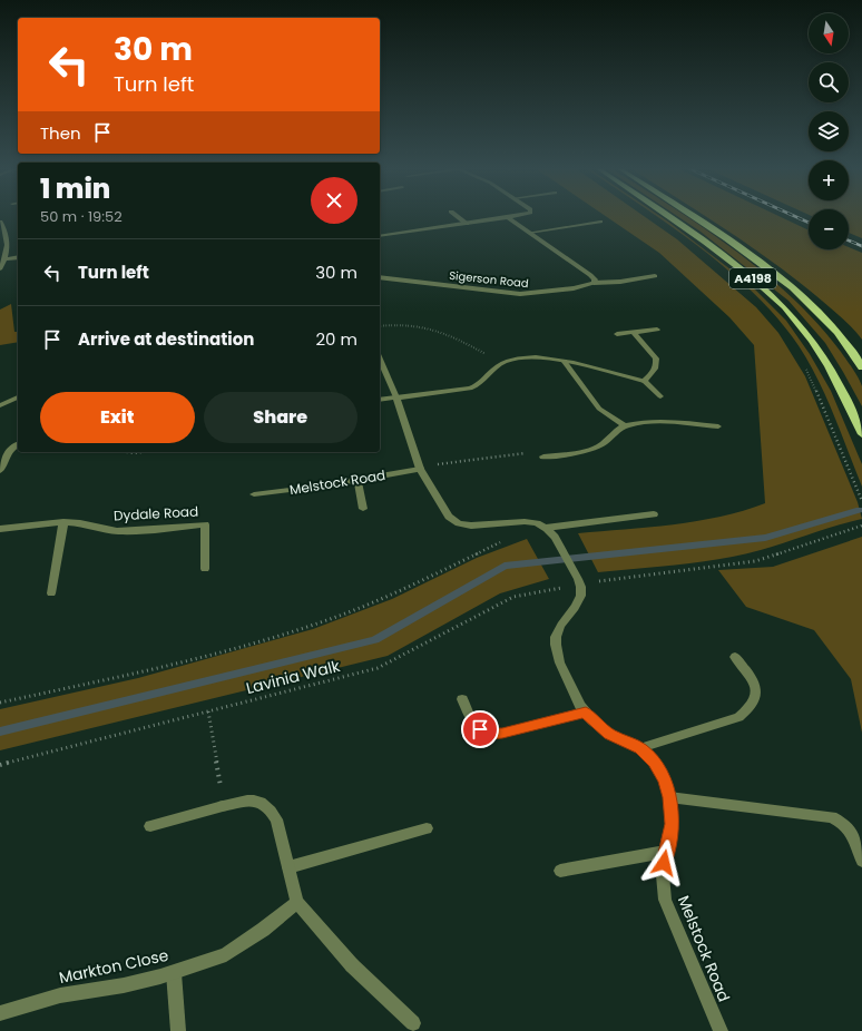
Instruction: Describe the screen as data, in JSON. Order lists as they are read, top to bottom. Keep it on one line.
{"streets":{"main road":["A4198"],"street":["Sigerson Road","Melstock Road","Dydale Road","Markton Close"],"path":["Lavinia Walk"]},"crossings":[["Melstock Road","Lavinia Walk"]],"north":"bottom","page":{"map_buttons":["+","−"],"turn":["30 m","Turn left"],"then":"Then","heading":["1 min","50 m · 19:52"],"list":[{"name":"Turn left","value":"30 m"},{"name":"Arrive at destination","value":"20 m"}],"buttons":["Exit","Share"]}}
